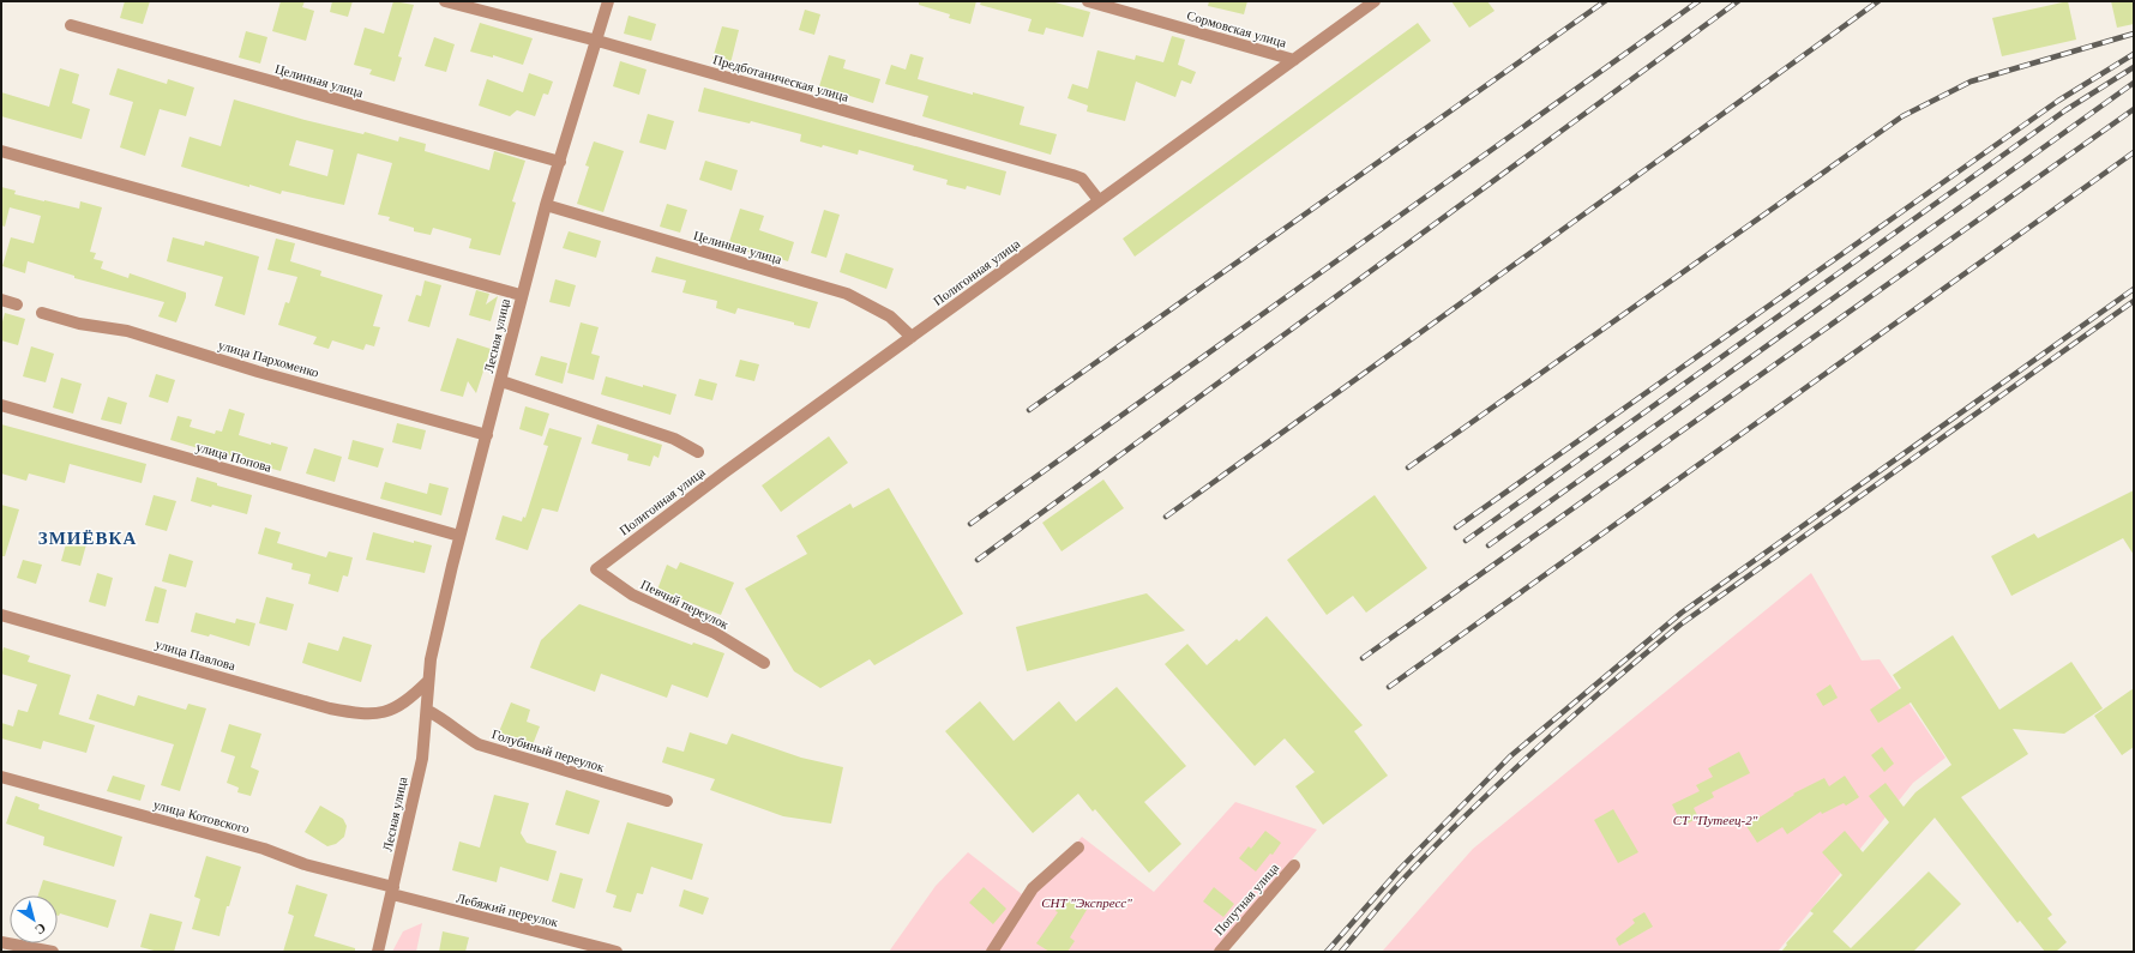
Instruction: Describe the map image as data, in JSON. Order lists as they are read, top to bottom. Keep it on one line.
{"streets":{"street":["Сормовская улица","Предботаническая улица","Целинная улица","Полигонная улица","Лесная улица","улица Пархоменко","улица Попова","Певчий переулок","улица Павлова","Голубиный переулок","улица Котовского","Попутная улица","Лебяжий переулок"]},"crossings":[["Сормовская улица","Полигонная улица"],["Предботаническая улица","Полигонная улица"],["Предботаническая улица","Лесная улица"],["Целинная улица","Полигонная улица"],["Целинная улица","Лесная улица"],["Полигонная улица","Певчий переулок"],["Лесная улица","улица Пархоменко"],["Лесная улица","улица Попова"],["Лесная улица","улица Павлова"],["Лесная улица","Голубиный переулок"],["Лесная улица","улица Котовского"],["Лесная улица","Лебяжий переулок"],["улица Котовского","Лебяжий переулок"]],"districts":["ЗМИЁВКА"],"parks":["СТ \"Путеец-2\"","СНТ \"Экспресс\""],"north":"bottom right"}
